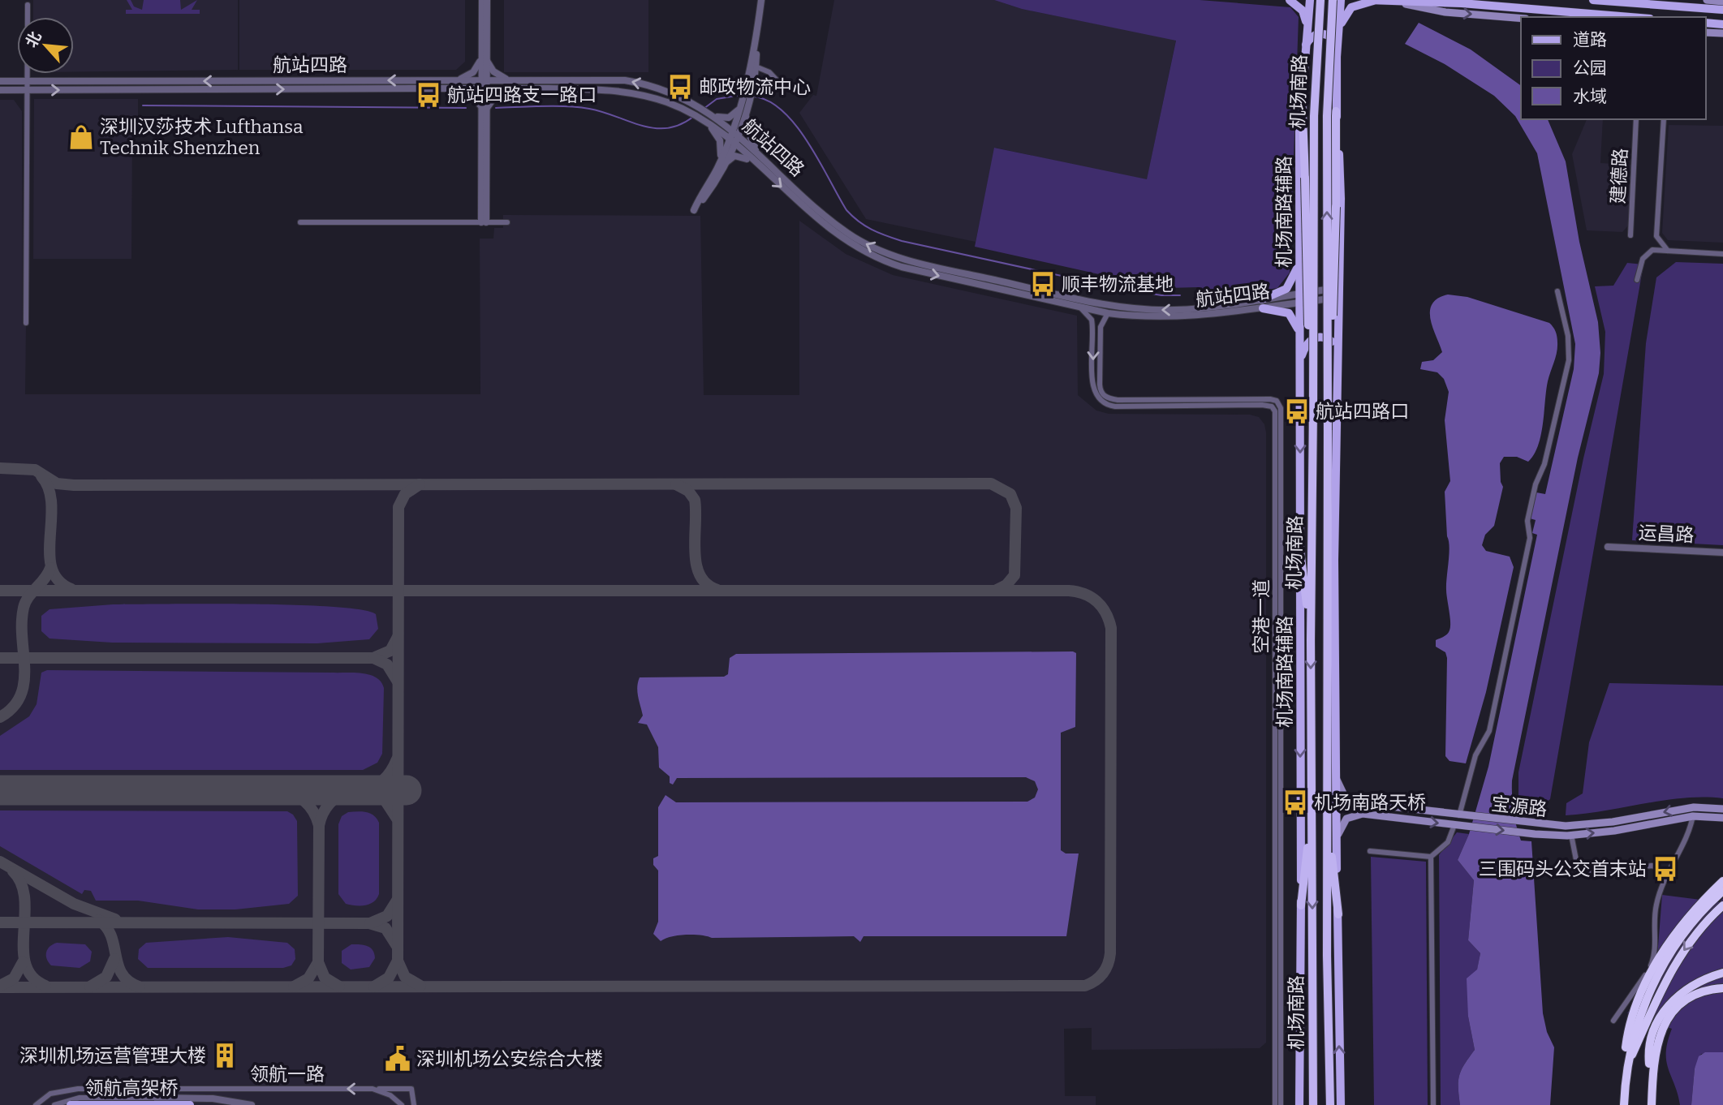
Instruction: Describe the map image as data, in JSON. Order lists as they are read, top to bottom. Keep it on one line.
{"streets":{"highway":["机场南路"],"main road":["机场南路辅路","宝源路","领航高架桥"],"street":["航站四路","建德路","运昌路","空港一道","领航一路"]},"crossings":[["航站四路","机场南路辅路"],["航站四路","空港一道"]],"one_way":["空港一道"],"places":{"bus stop":["邮政物流中心","航站四路支一路口","顺丰物流基地","航站四路口","机场南路天桥","三围码头公交首末站"],"shop":["深圳汉莎技术 Lufthansa Technik Shenzhen"],"building":["深圳机场运营管理大楼"],"public building":["深圳机场公安综合大楼"]},"legend":["道路","公园","水域"],"north":"top left"}
